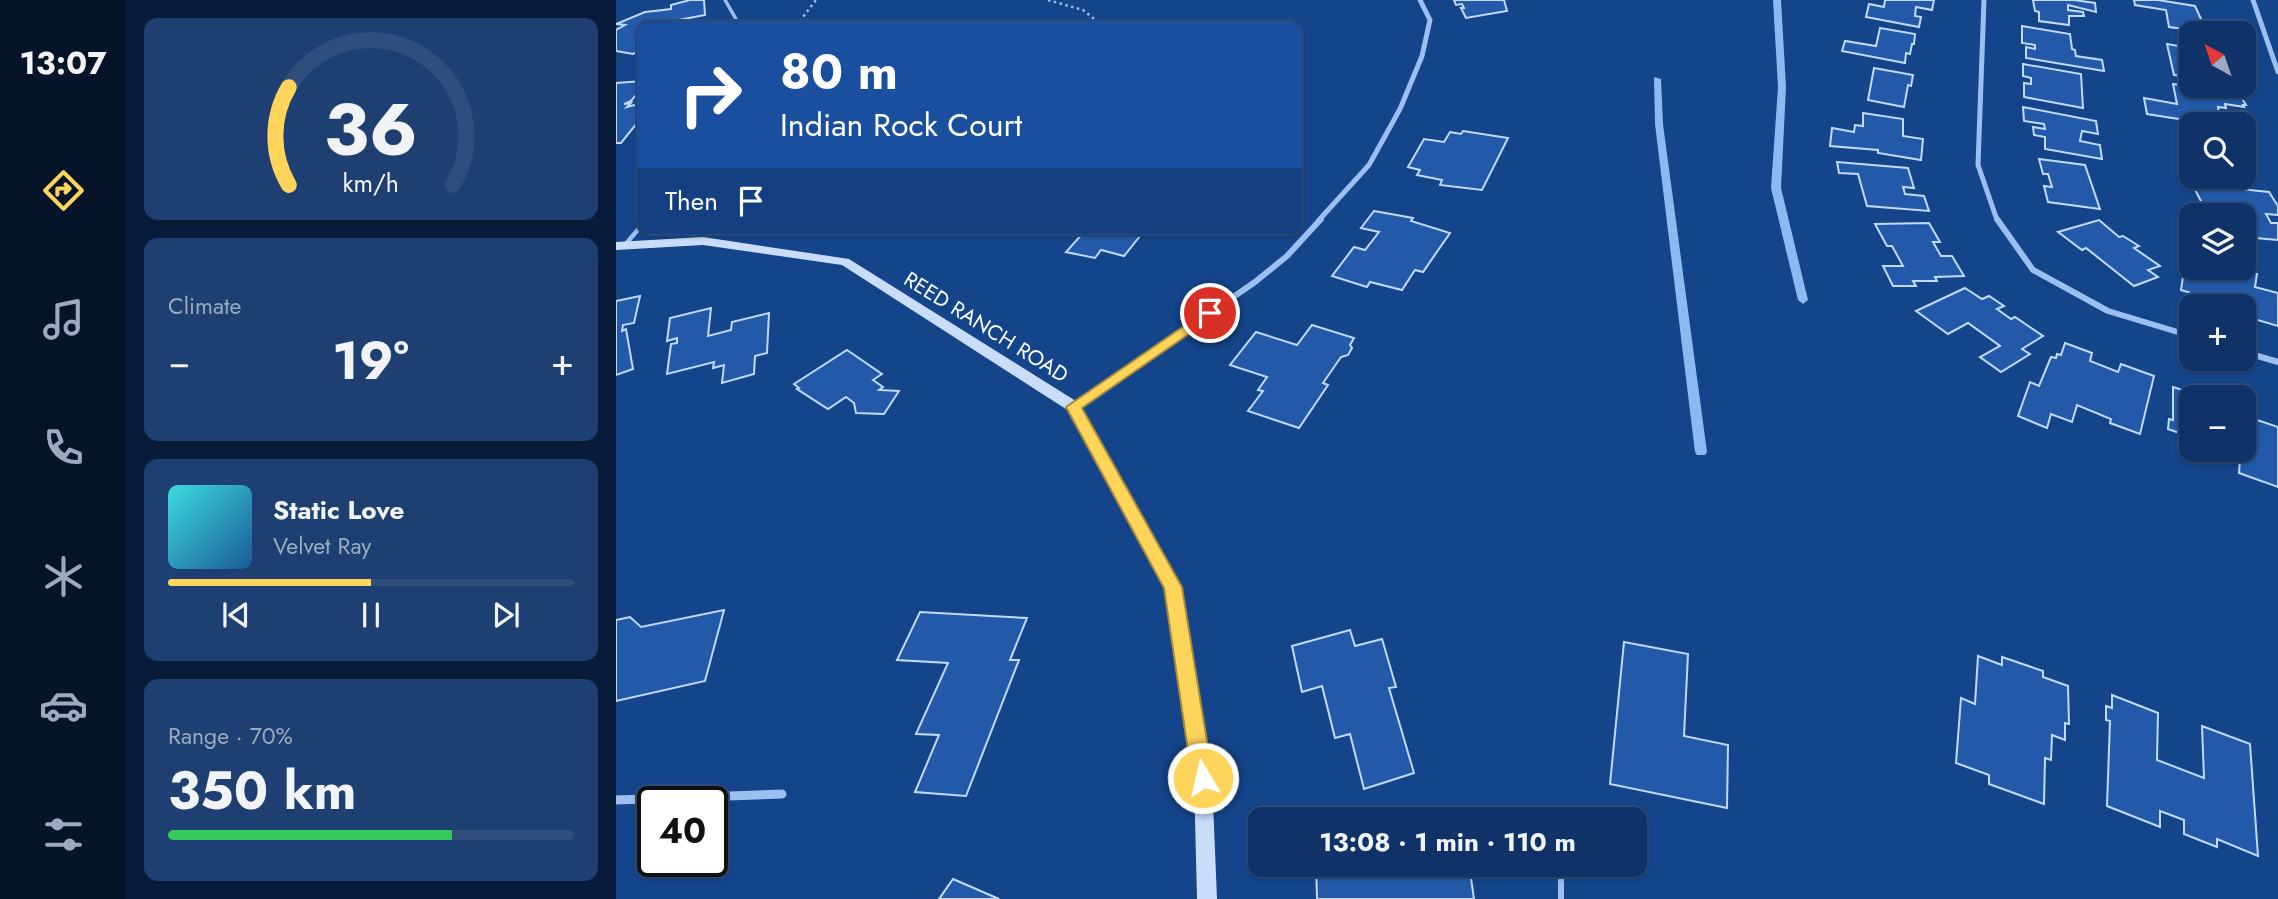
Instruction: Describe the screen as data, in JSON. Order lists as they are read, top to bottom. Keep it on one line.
{"streets":{"street":["REED RANCH ROAD"]},"north":"top left","page":{"tabs":"13:07","map_buttons":["+","−"],"turn":["80 m","Indian Rock Court"],"then":"Then","tile":["Climate",["Range · 70%","350 km"]],"heat":["−","19°","+"],"song":["Static Love","Velvet Ray"],"limit":"40","trip":"13:08 · 1 min · 110 m","gauge":["36","km/h"]}}
